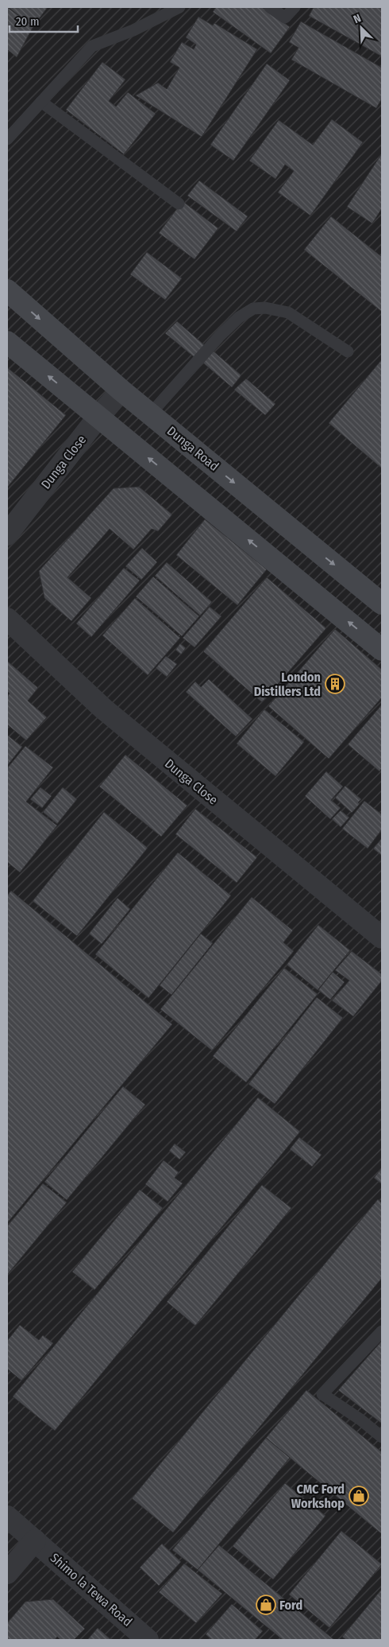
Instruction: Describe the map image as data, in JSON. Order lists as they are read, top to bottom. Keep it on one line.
{"streets":{"street":["Dunga Road","Dunga Close","Shimo la Tewa Road"]},"crossings":[["Dunga Road","Dunga Close"]],"places":{"building":["London Distillers Ltd"],"shop":["CMC Ford Workshop","Ford"]},"scale_bar":"20 m","north":"top left"}
